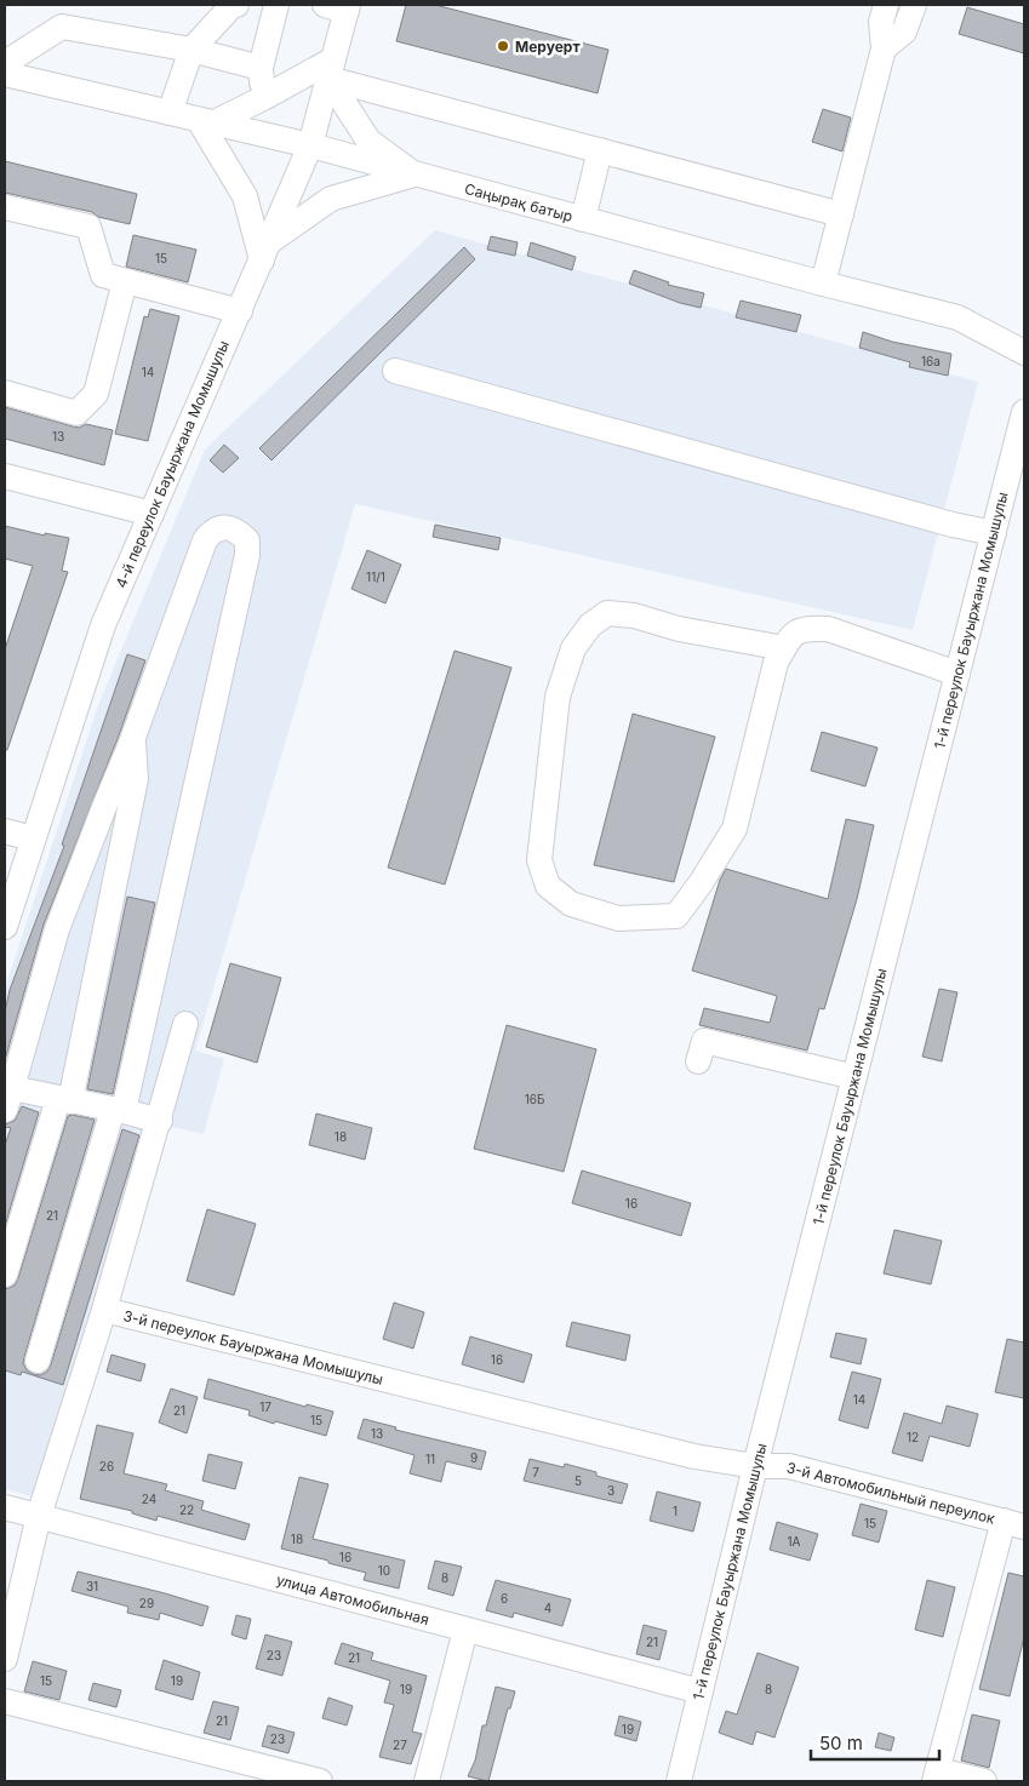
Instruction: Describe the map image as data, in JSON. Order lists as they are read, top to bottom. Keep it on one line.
{"streets":{"street":["Саңырақ батыр","4-й переулок Бауыржана Момышулы","1-й переулок Бауыржана Момышулы","3-й переулок Бауыржана Момышулы","3-й Автомобильный переулок","улица Автомобильная"]},"crossings":[["Саңырақ батыр","4-й переулок Бауыржана Момышулы"],["1-й переулок Бауыржана Момышулы","3-й переулок Бауыржана Момышулы"],["1-й переулок Бауыржана Момышулы","3-й Автомобильный переулок"],["1-й переулок Бауыржана Момышулы","улица Автомобильная"],["3-й переулок Бауыржана Момышулы","3-й Автомобильный переулок"],["3-й переулок Бауыржана Момышулы","улица Автомобильная"]],"places":["Меруерт"],"house_numbers":["15","16а","14","13","11/1","16Б","18","16","21","16","14","17","21","15","13","12","9","11","26","7","5","3","24","22","1","15","18","1А","16","10","8","31","6","29","4","21","23","21","15","19","19","8","21","19","23","27"],"scale_bar":"50 m"}
